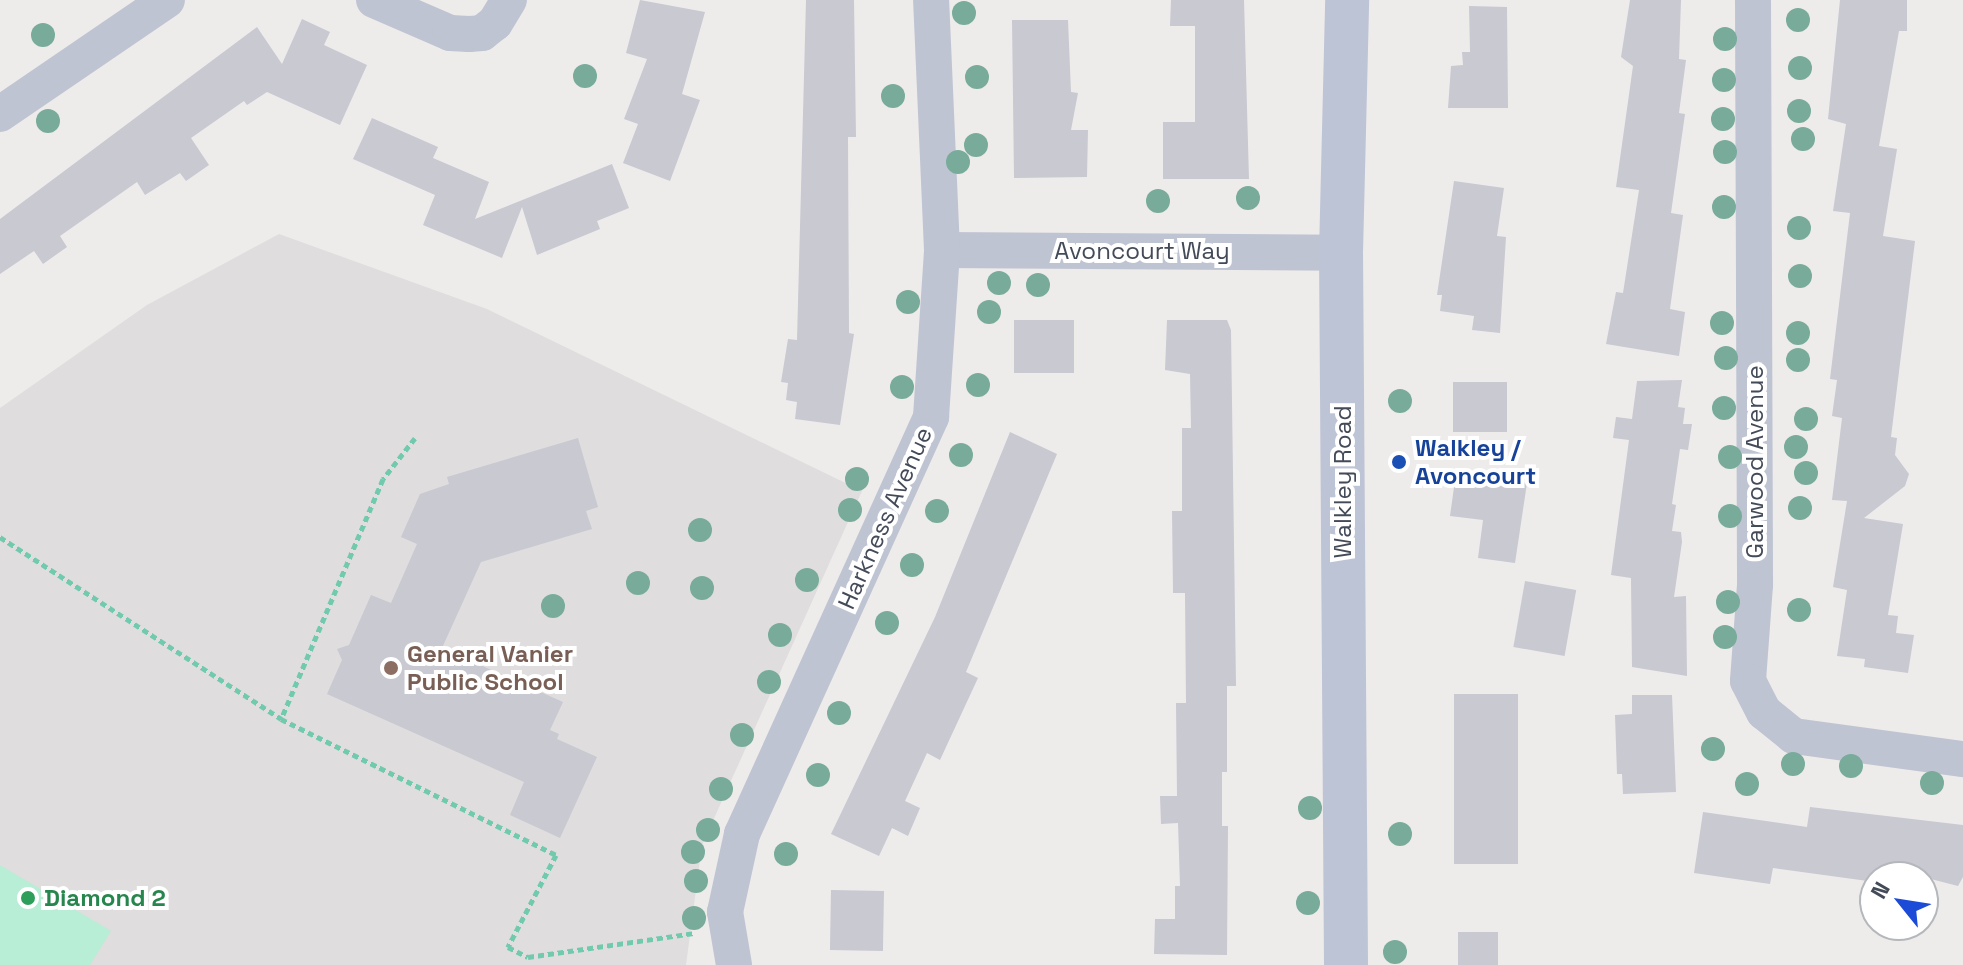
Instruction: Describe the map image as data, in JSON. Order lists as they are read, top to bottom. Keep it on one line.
{"streets":{"main road":["Walkley Road"],"street":["Avoncourt Way","Garwood Avenue","Harkness Avenue"]},"crossings":[["Avoncourt Way","Walkley Road"],["Avoncourt Way","Harkness Avenue"]],"places":["Walkley / Avoncourt","General Vanier Public School","Diamond 2"],"north":"top left"}
